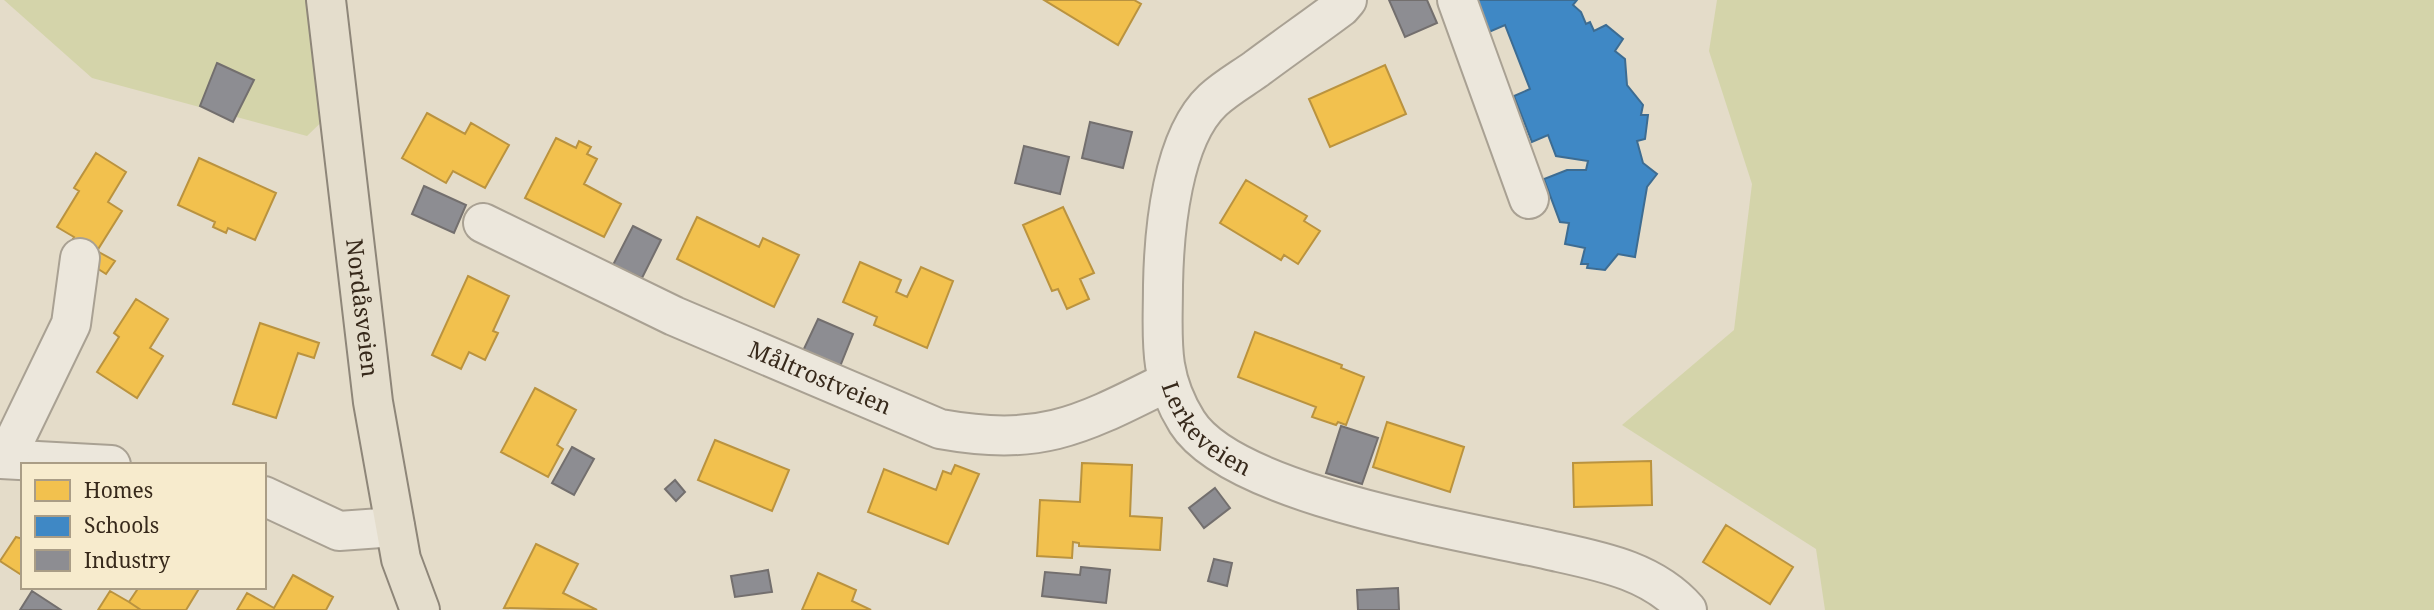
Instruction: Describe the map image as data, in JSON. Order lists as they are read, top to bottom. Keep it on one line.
{"streets":{"main road":["Nordåsveien"],"street":["Måltrostveien","Lerkeveien"]},"crossings":[["Måltrostveien","Lerkeveien"]],"legend":["Homes","Schools","Industry"]}
